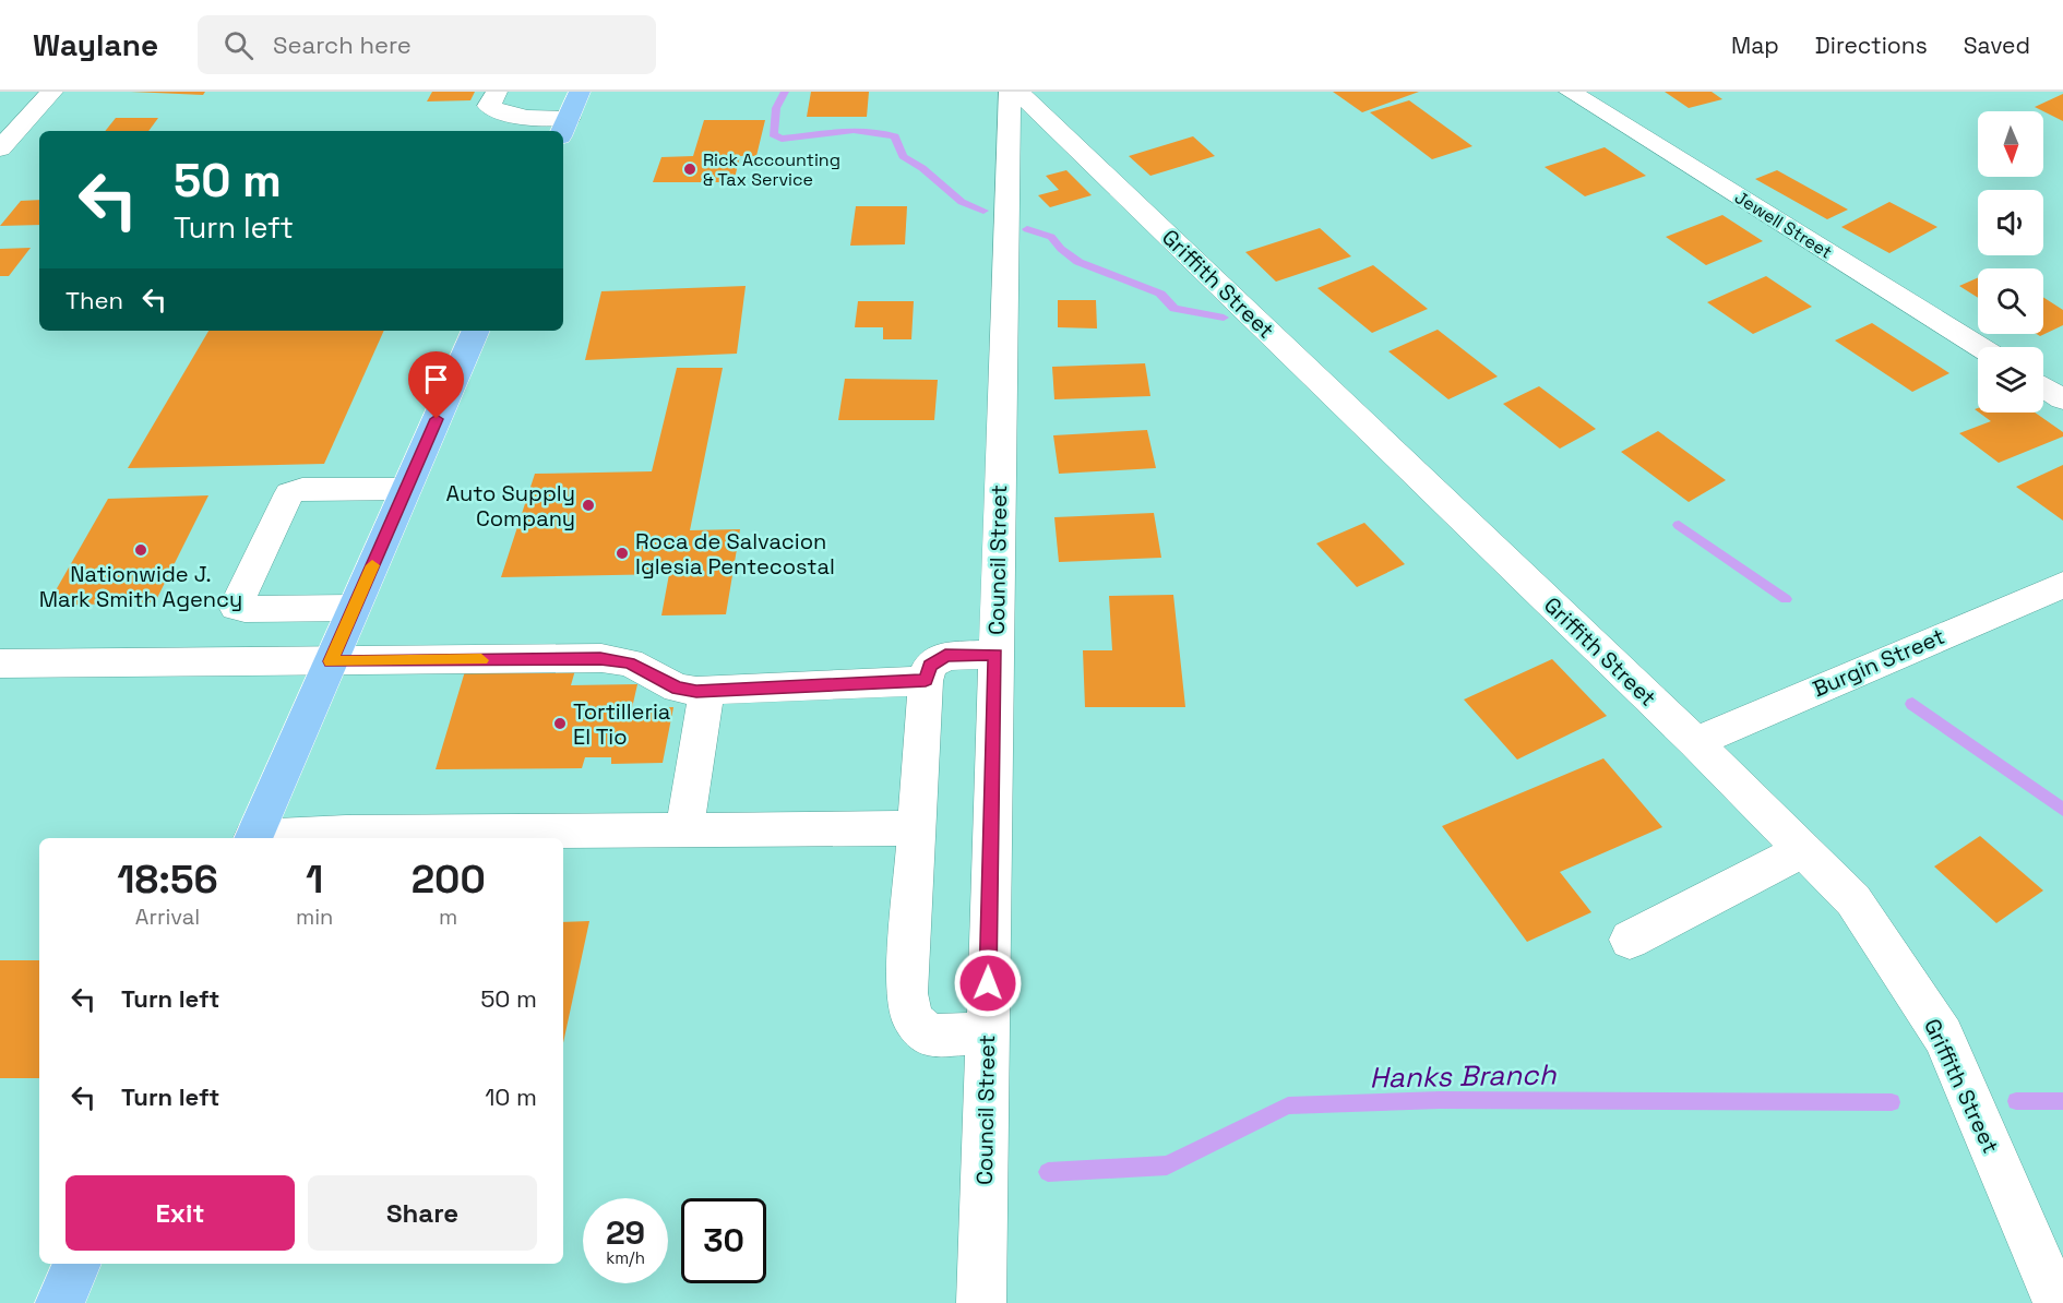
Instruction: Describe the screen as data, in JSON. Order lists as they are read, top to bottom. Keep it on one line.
{"streets":{"street":["Jewell Street","Griffith Street","Council Street","Burgin Street"]},"crossings":[["Griffith Street","Burgin Street"]],"water":["Hanks Branch"],"places":["Rick Accounting & Tax Service","Auto Supply Company","Nationwide J. Mark Smith Agency","Roca de Salvacion Iglesia Pentecostal","Tortilleria El Tio"],"north":"bottom","page":{"header":"Waylane","search":"Search here","nav":["Map","Directions","Saved"],"turn":["50 m","Turn left"],"then":"Then","eta":["18:56","Arrival","1","min","200","m"],"list":[{"name":"Turn left","value":"50 m"},{"name":"Turn left","value":"10 m"}],"buttons":["Exit","Share"],"speed":"29 km/h","limit":"30"}}
